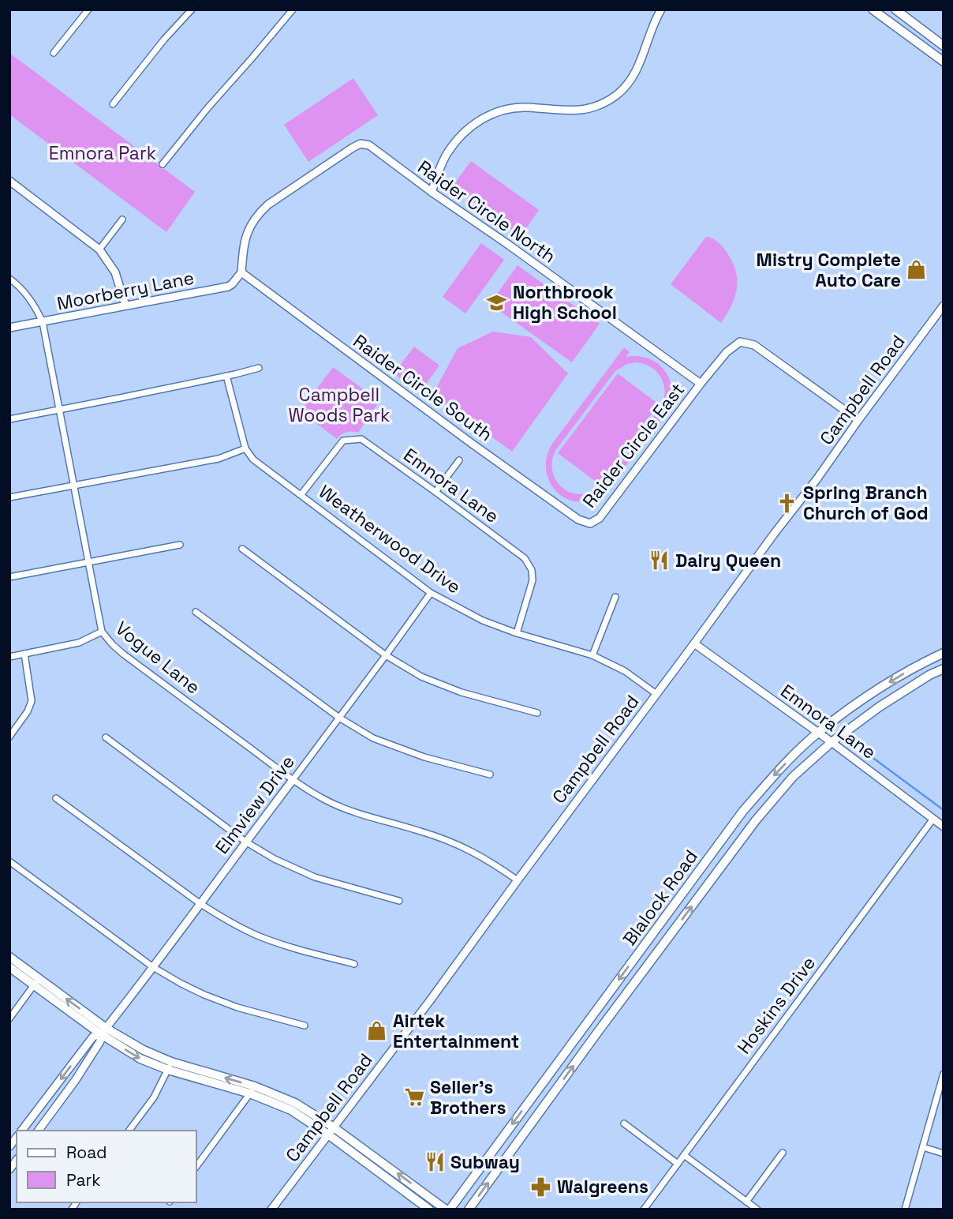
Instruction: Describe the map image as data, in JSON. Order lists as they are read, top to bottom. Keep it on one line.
{"streets":{"main road":["Blalock Road"],"street":["Raider Circle North","Moorberry Lane","Raider Circle South","Campbell Road","Raider Circle East","Emnora Lane","Weatherwood Drive","Vogue Lane","Elmview Drive","Hoskins Drive"]},"crossings":[["Raider Circle North","Moorberry Lane"],["Raider Circle North","Raider Circle South"],["Raider Circle North","Raider Circle East"],["Moorberry Lane","Raider Circle South"],["Moorberry Lane","Vogue Lane"],["Raider Circle South","Raider Circle East"],["Campbell Road","Emnora Lane"],["Campbell Road","Weatherwood Drive"],["Campbell Road","Vogue Lane"],["Emnora Lane","Weatherwood Drive"],["Emnora Lane","Blalock Road"],["Emnora Lane","Hoskins Drive"],["Weatherwood Drive","Elmview Drive"],["Vogue Lane","Elmview Drive"]],"parks":["Emnora Park","Campbell Woods Park"],"places":{"shop":["Mistry Complete Auto Care","Airtek Entertainment"],"school or university":["Northbrook High School"],"church":["Spring Branch Church of God"],"restaurant":["Dairy Queen","Subway"],"supermarket":["Seller's Brothers"],"pharmacy":["Walgreens"]},"legend":["Road","Park"]}
